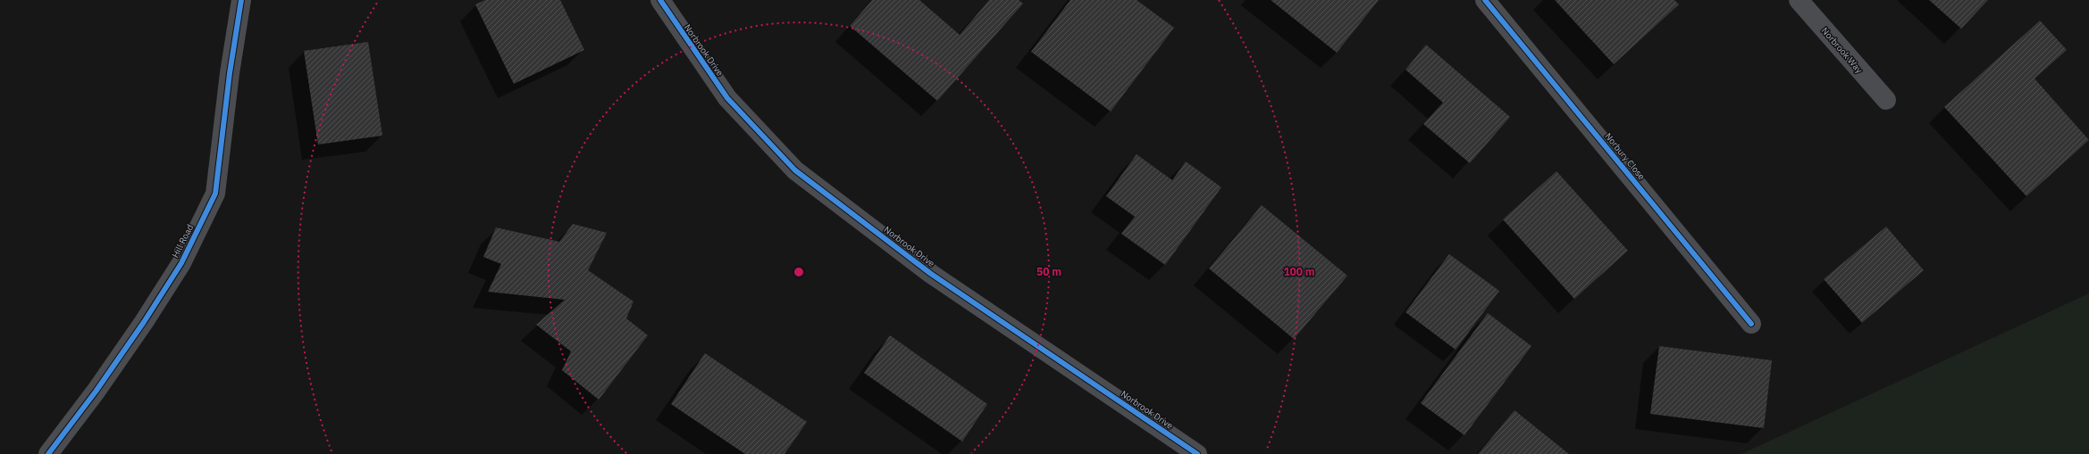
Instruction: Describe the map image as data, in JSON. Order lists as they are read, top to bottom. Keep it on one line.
{"streets":{"street":["Norbrook Drive","Norbrook Way","Norbury Close","Hill Road"]},"rings":["50 m","100 m"]}
